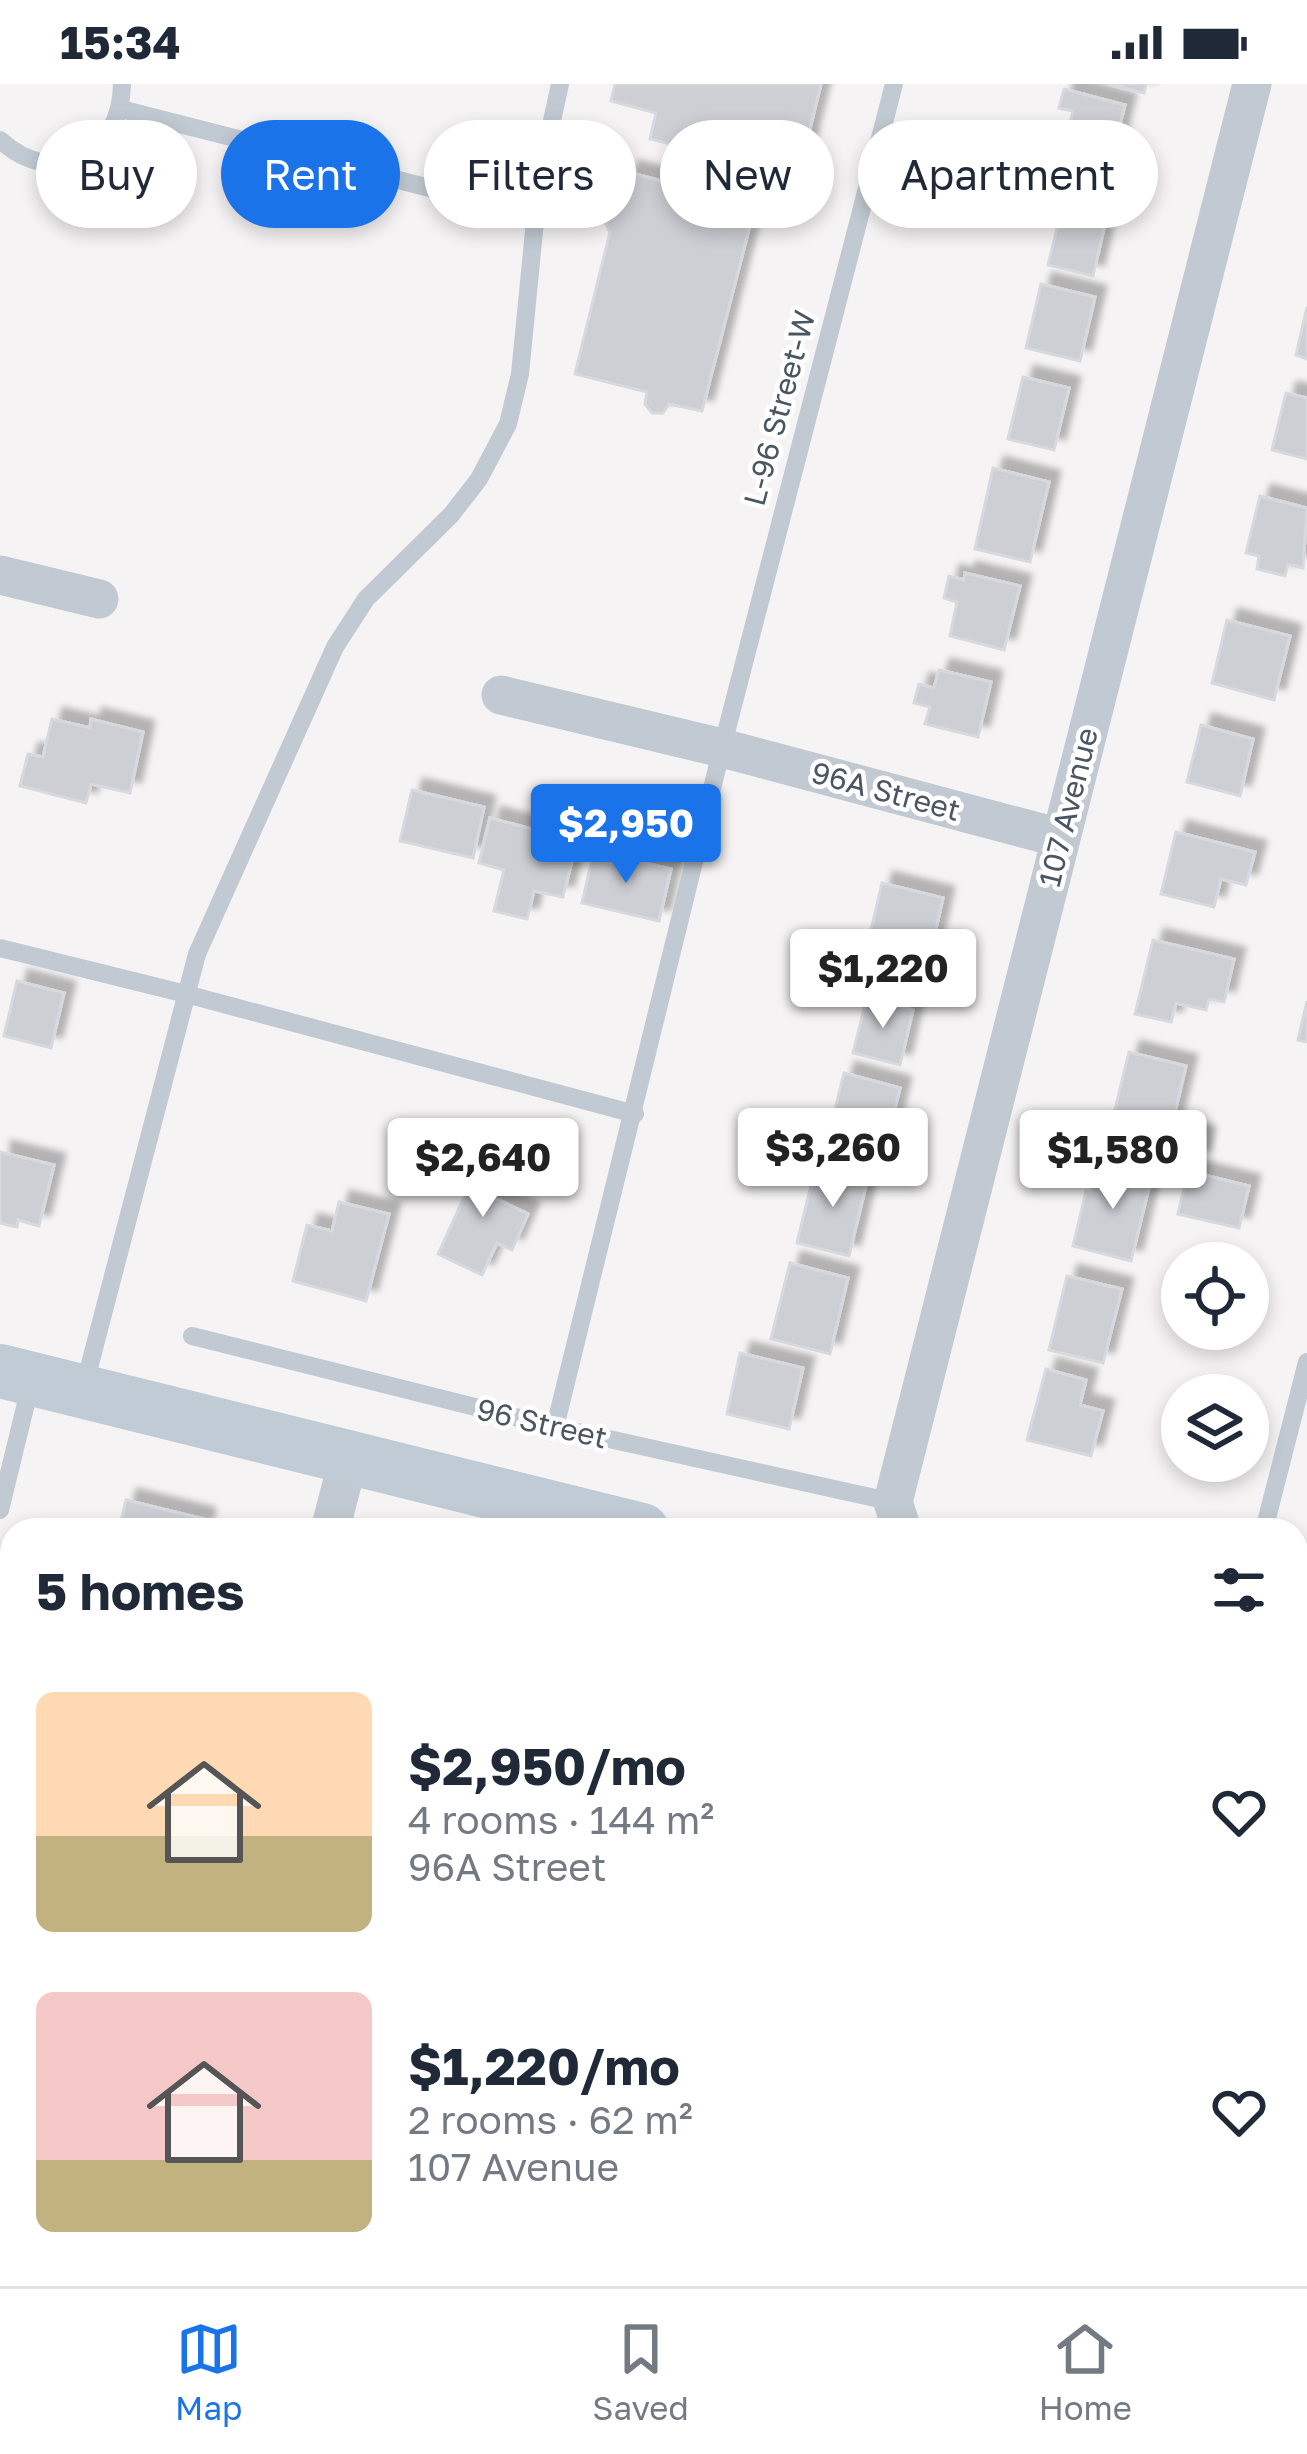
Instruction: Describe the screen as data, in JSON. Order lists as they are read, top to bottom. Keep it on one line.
{"streets":{"street":["96A Street","107 Avenue"],"lane":["L-96 Street-W","96 Street"]},"crossings":[["L-96 Street-W","96A Street"],["L-96 Street-W","96 Street"],["96A Street","107 Avenue"],["107 Avenue","96 Street"]],"page":{"status":"15:34","chip":["Buy","Rent","Filters","New","Apartment"],"price":["$2,950","$1,220","$3,260","$1,580","$2,640"],"heading":"5 homes","list":[{"name":"$2,950/mo","note":"4 rooms · 144 m² · 96A Street"},{"name":"$1,220/mo","note":"2 rooms · 62 m² · 107 Avenue"}],"tabs":["Map","Saved","Home"]}}
